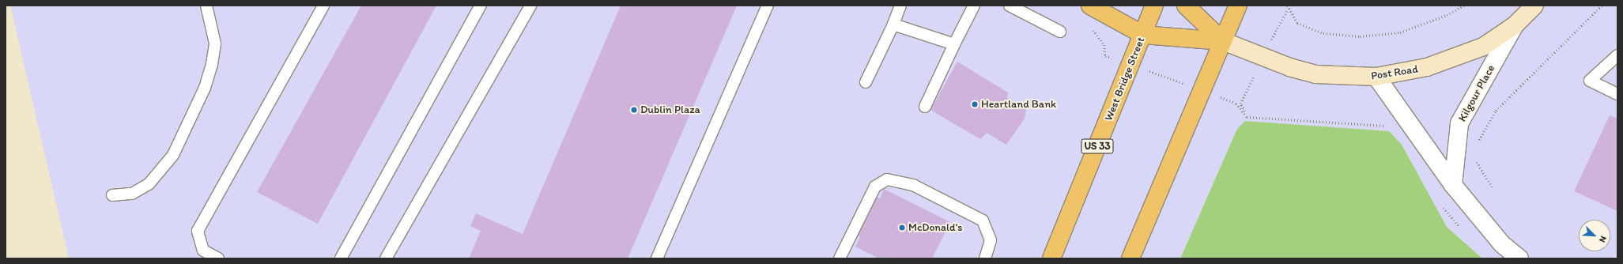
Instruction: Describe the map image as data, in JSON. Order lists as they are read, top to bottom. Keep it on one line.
{"streets":{"main road":["Post Road","West Bridge Street","US 33"],"street":["Kilgour Place"]},"crossings":[["Post Road","Kilgour Place"]],"places":["Heartland Bank","Dublin Plaza","McDonald's"],"north":"bottom right"}
